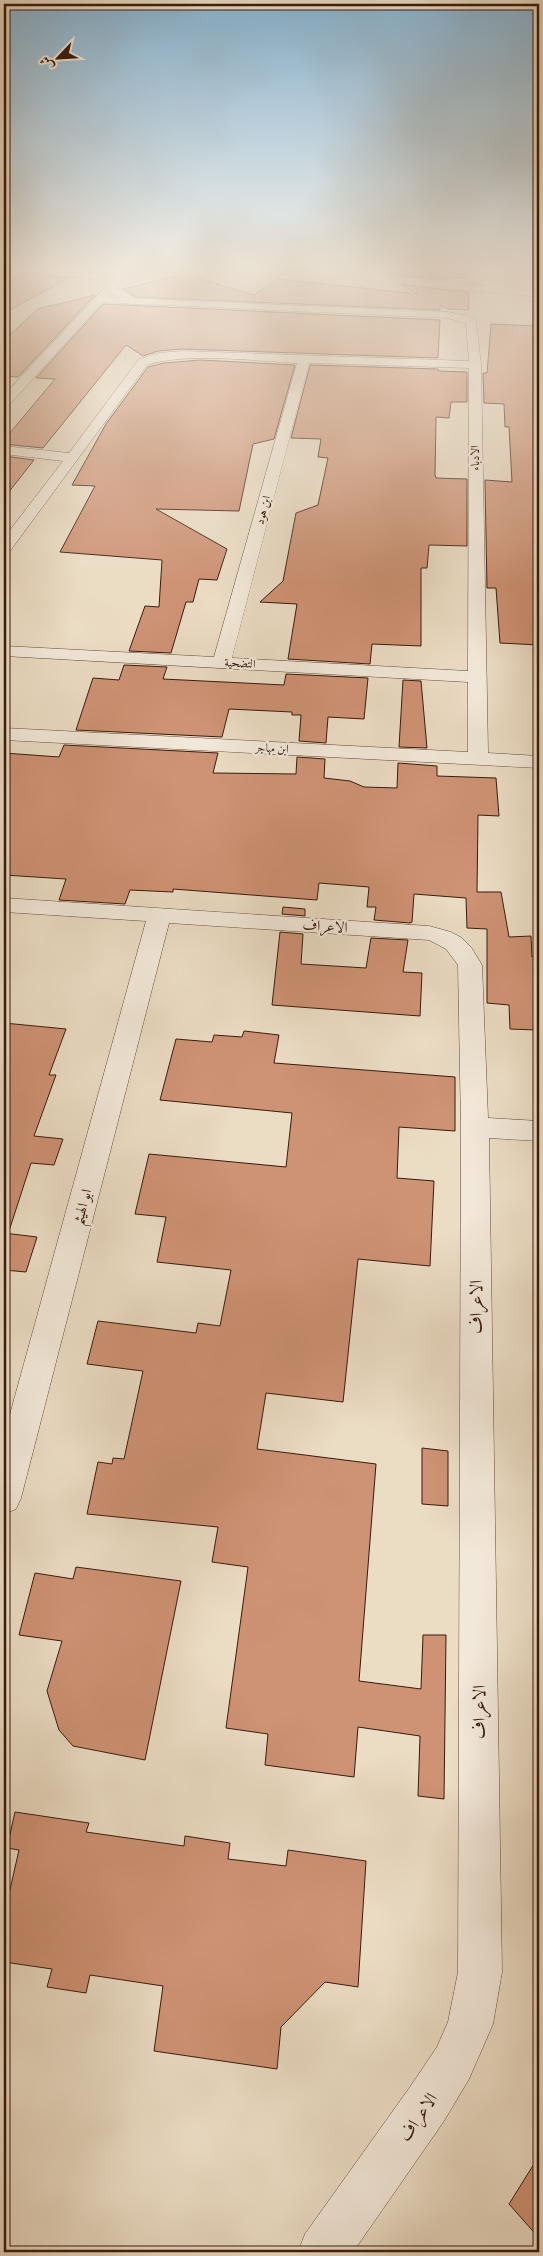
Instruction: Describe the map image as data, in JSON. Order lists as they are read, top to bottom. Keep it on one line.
{"streets":{"street":["الادباء","ابن هود","التضحية","ابن مهاجر","الاعراف","ابو الهيثم"]},"crossings":[["الادباء","التضحية"],["الادباء","ابن مهاجر"],["ابن هود","التضحية"],["الاعراف","ابو الهيثم"]],"north":"bottom left"}
